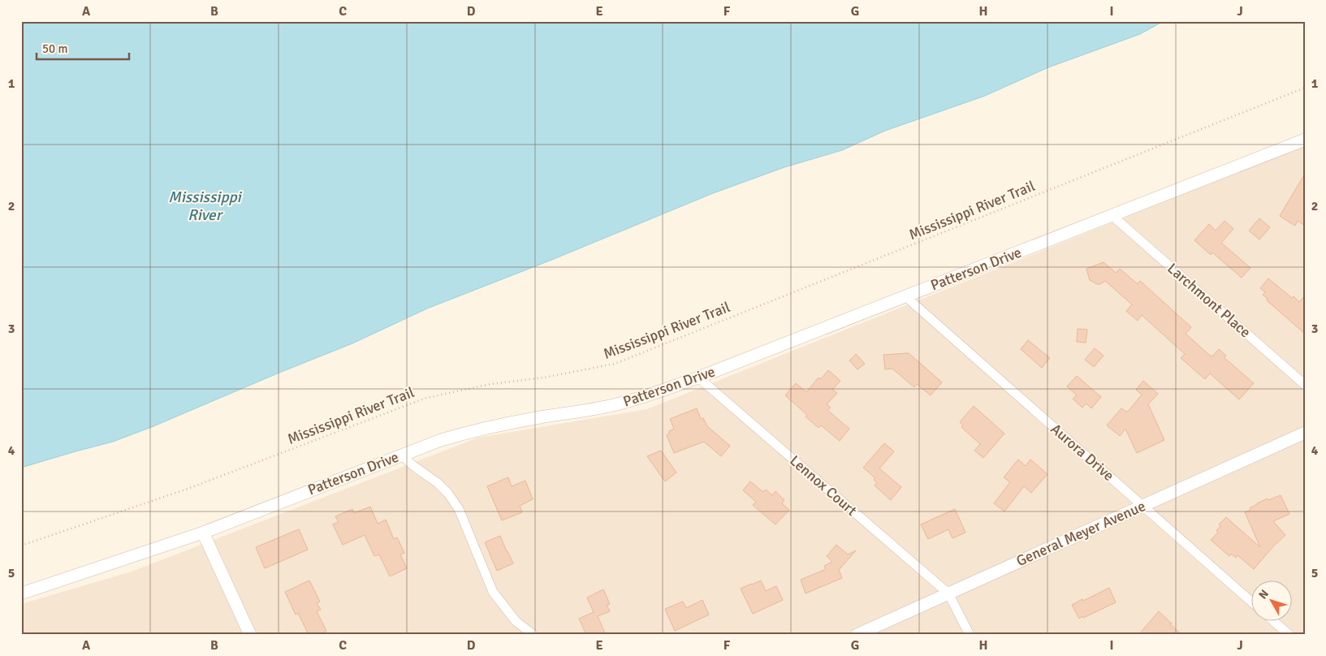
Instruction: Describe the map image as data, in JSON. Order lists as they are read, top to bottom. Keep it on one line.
{"streets":{"street":["Patterson Drive","Larchmont Place","Aurora Drive","Lennox Court","General Meyer Avenue"],"path":["Mississippi River Trail"]},"crossings":[["Patterson Drive","Larchmont Place"],["Patterson Drive","Aurora Drive"],["Patterson Drive","Lennox Court"],["Aurora Drive","General Meyer Avenue"],["Lennox Court","General Meyer Avenue"]],"water":["Mississippi River"],"scale_bar":"50 m","north":"top left","grid":{"columns":["A","B","C","D","E","F","G","H","I","J"],"rows":["1","2","3","4","5"]}}
